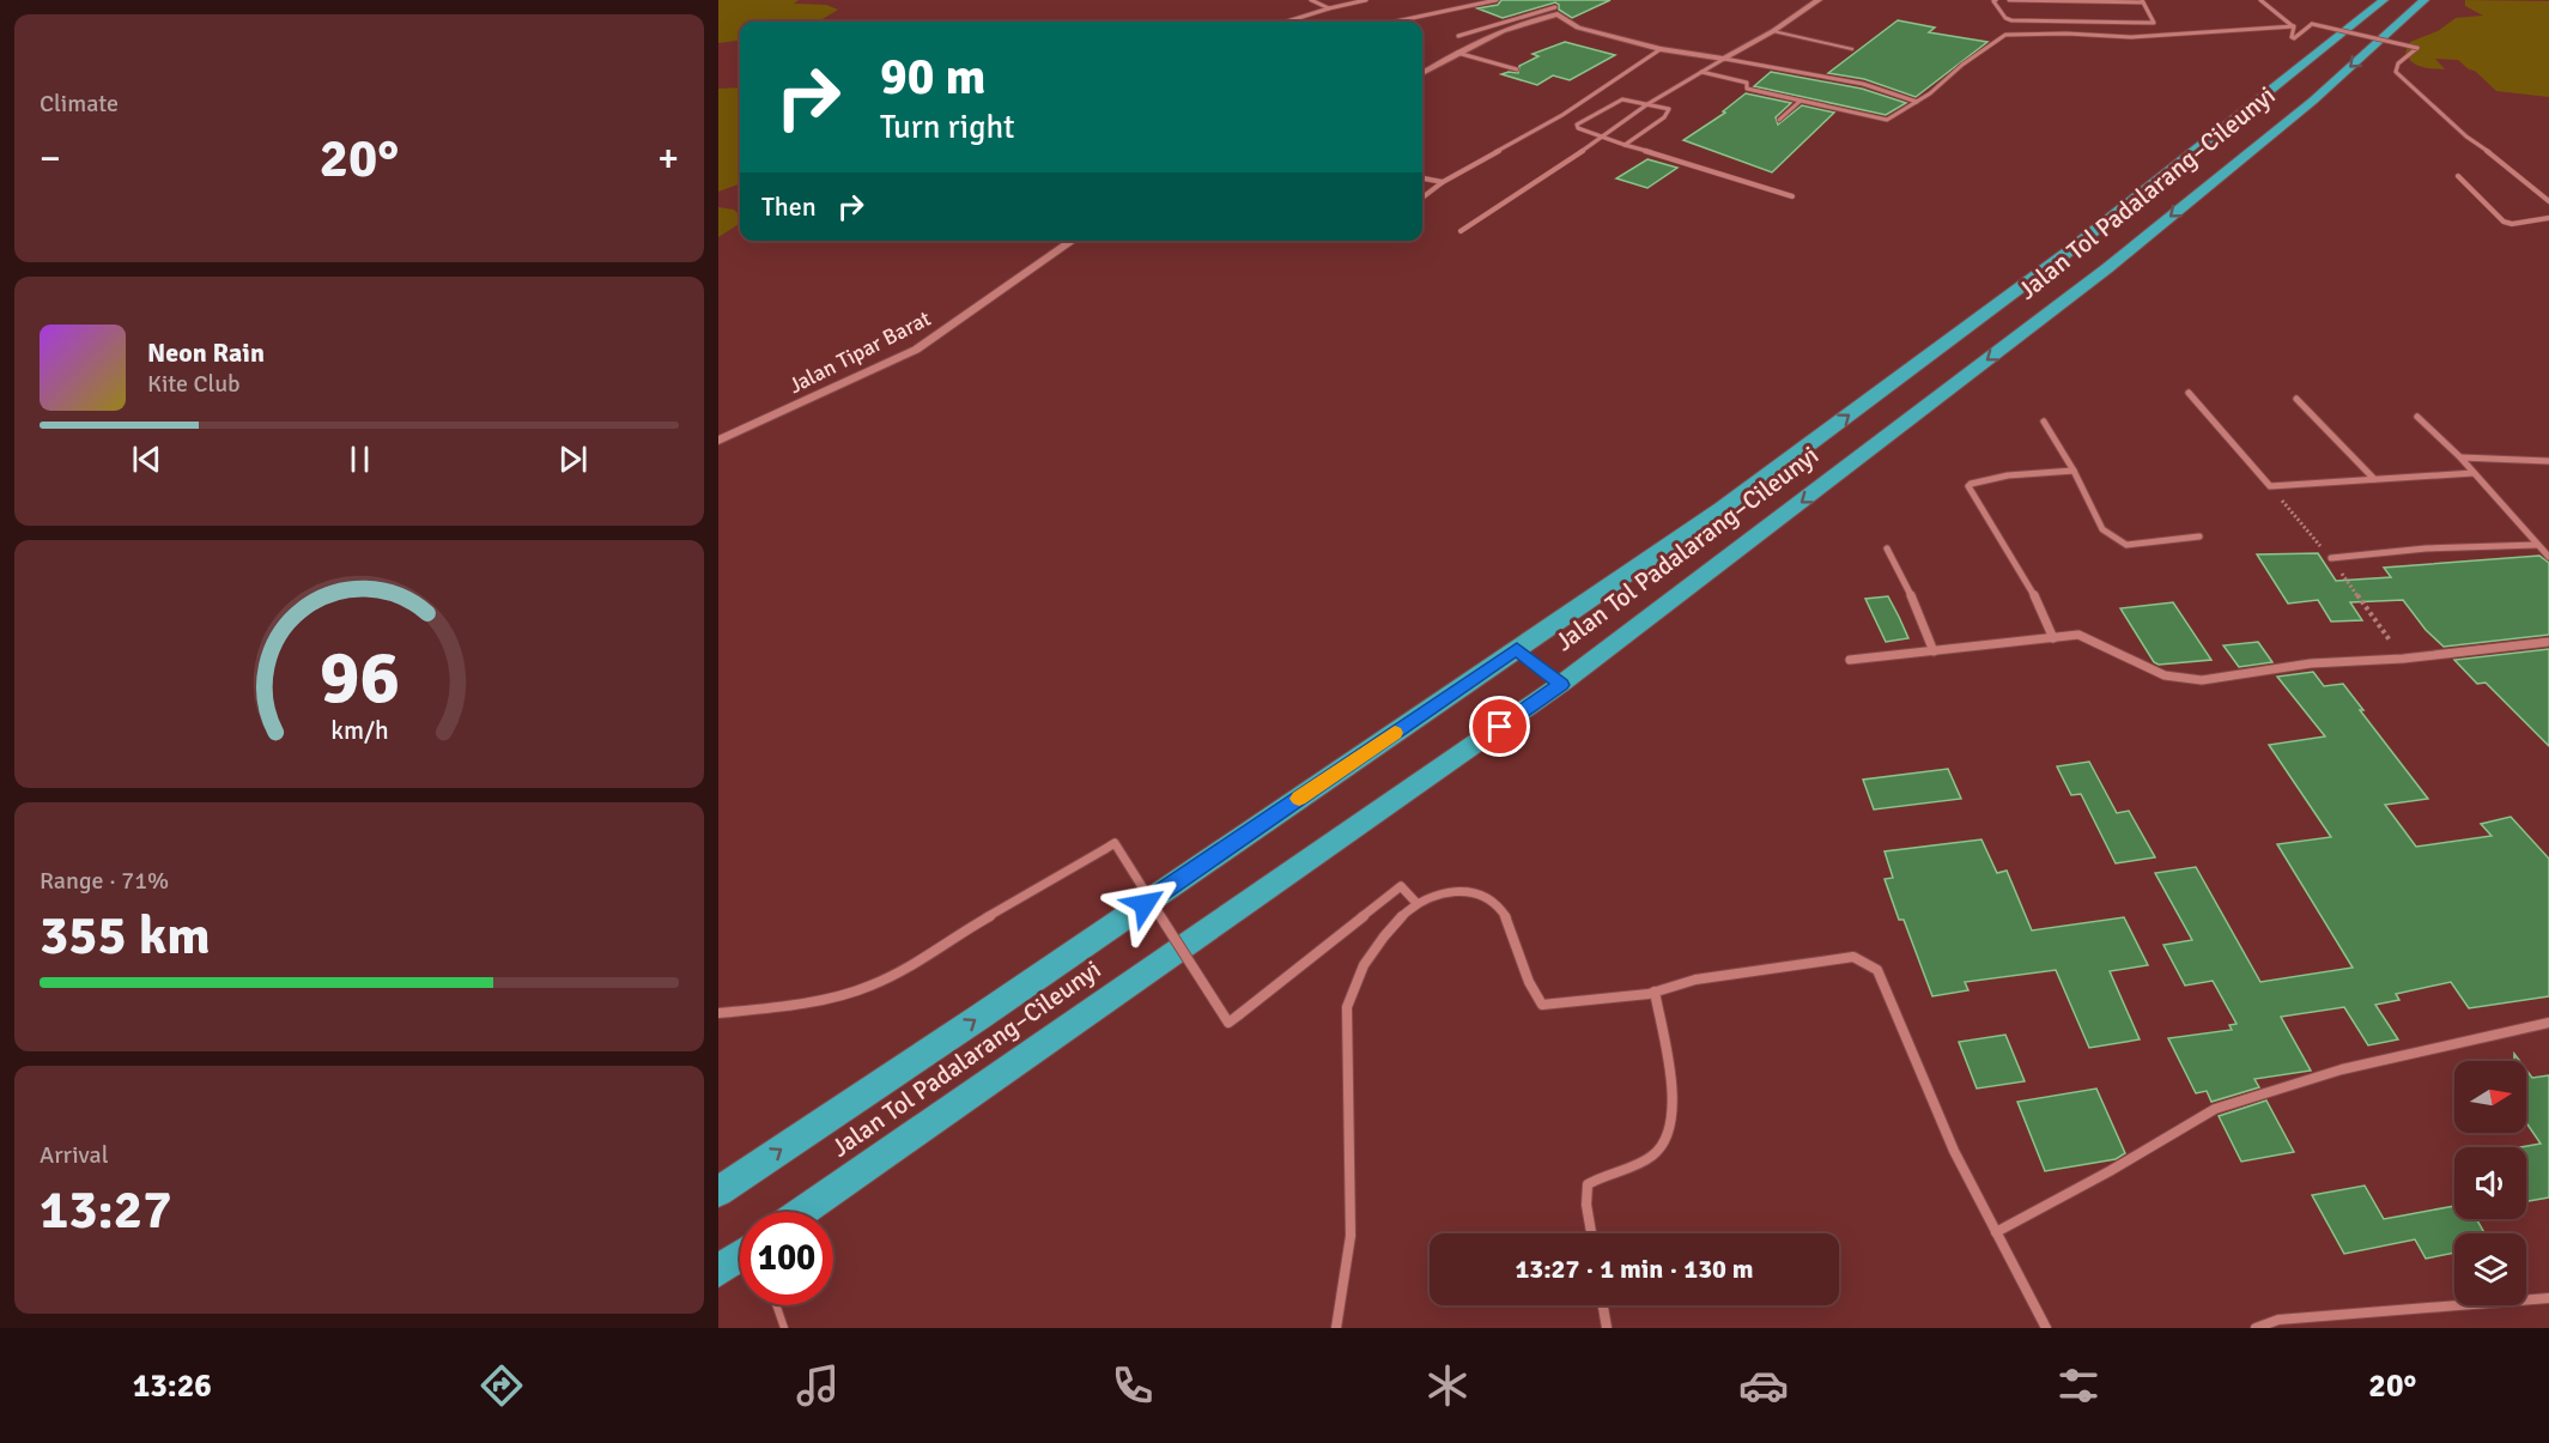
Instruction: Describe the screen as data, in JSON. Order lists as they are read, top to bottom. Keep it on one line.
{"streets":{"highway":["Jalan Tol Padalarang–Cileunyi"],"street":["Jalan Tipar Barat"]},"north":"right","page":{"tile":["Climate",["Range · 71%","355 km"],["Arrival","13:27"]],"turn":["90 m","Turn right"],"heat":["−","20°","+"],"then":"Then","song":["Neon Rain","Kite Club"],"limit":"100","trip":"13:27 · 1 min · 130 m","tabs":["13:26","20°"],"gauge":["96","km/h"]}}
